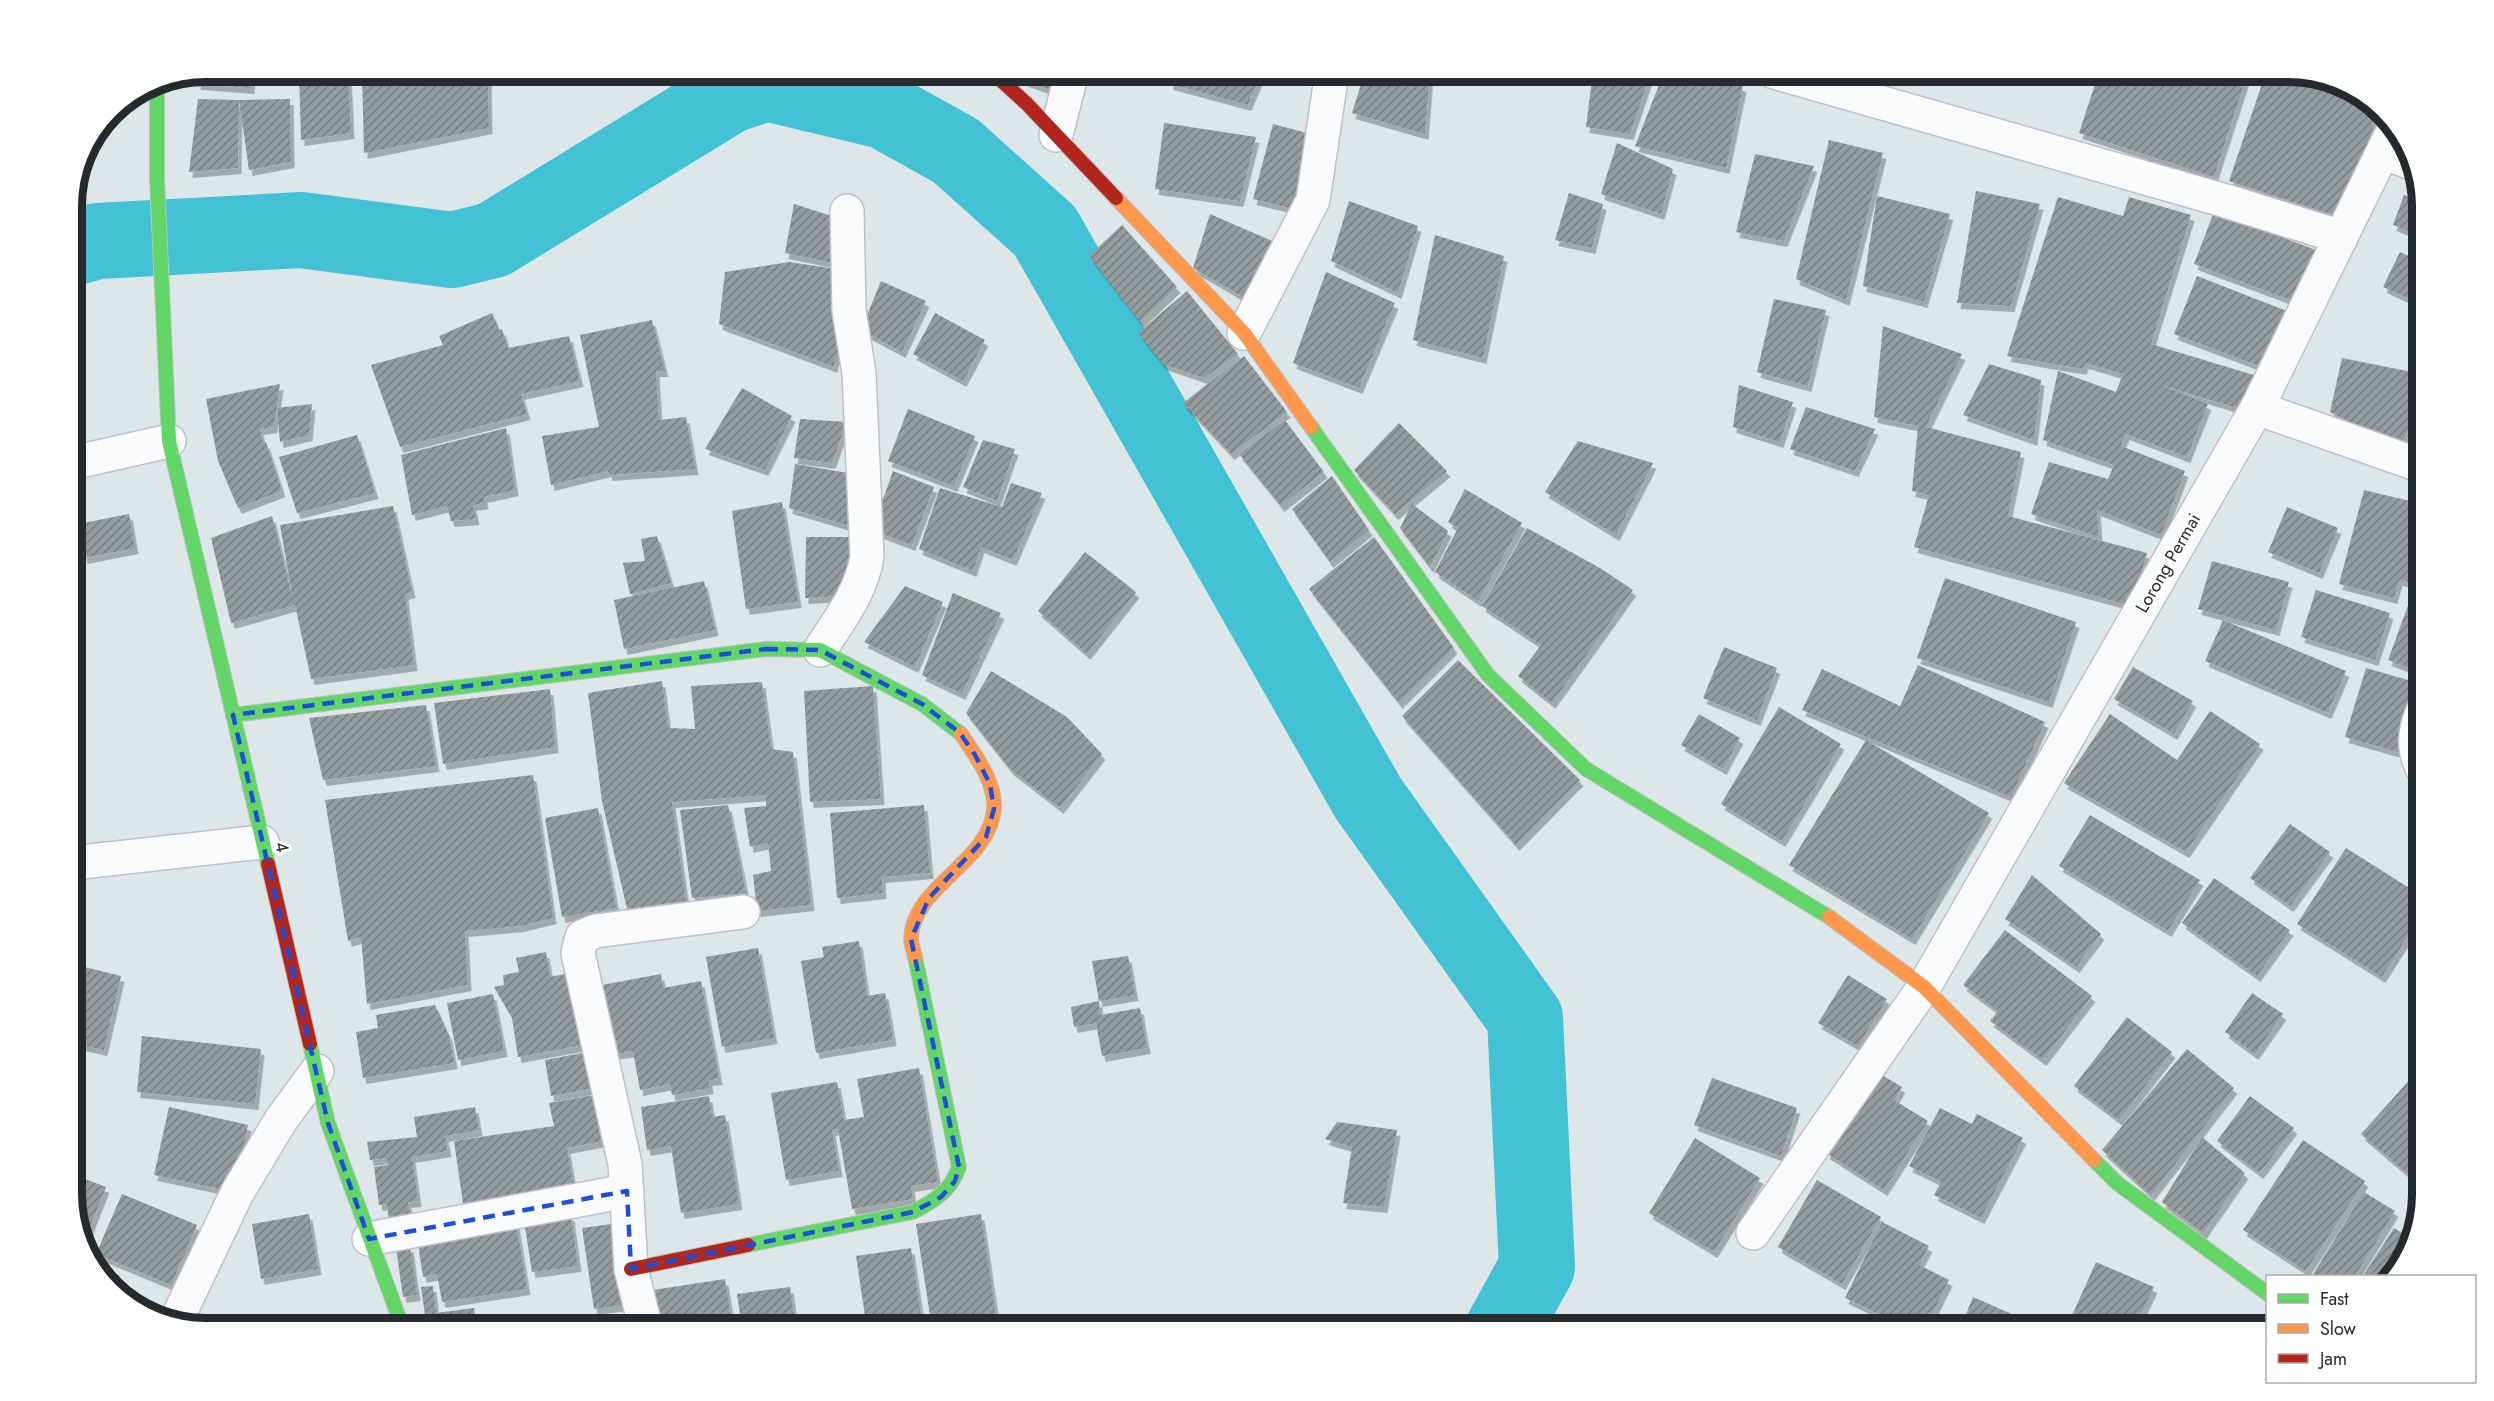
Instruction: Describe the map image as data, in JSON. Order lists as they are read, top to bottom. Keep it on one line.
{"streets":{"street":["Lorong Permai","4"]},"legend":["Fast","Slow","Jam"]}
